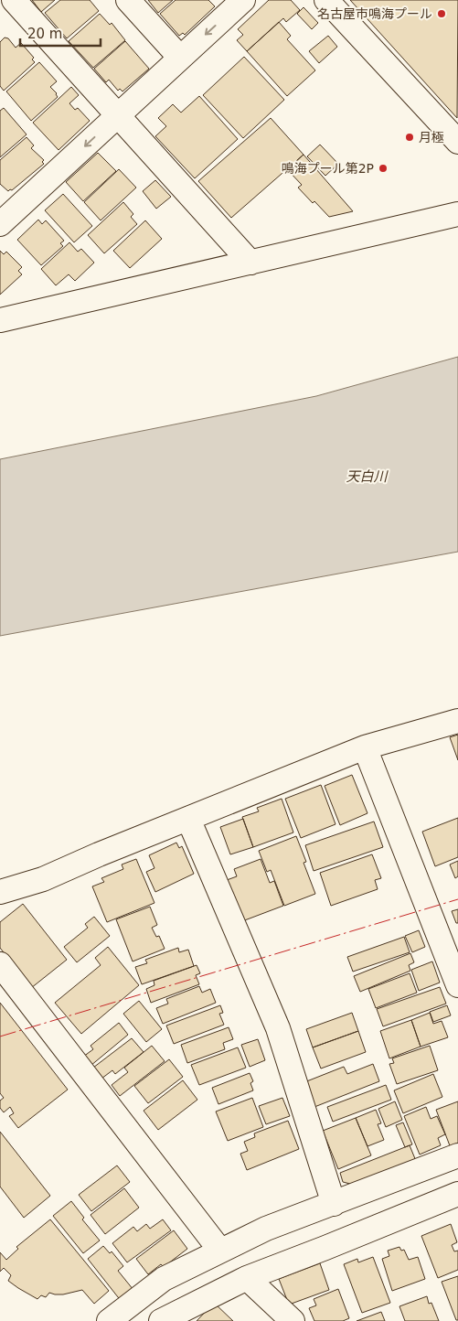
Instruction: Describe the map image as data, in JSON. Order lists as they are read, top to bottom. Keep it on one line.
{"water":["天白川"],"places":["名古屋市鳴海プール","月極","鳴海プール第2P"],"scale_bar":"20 m"}
